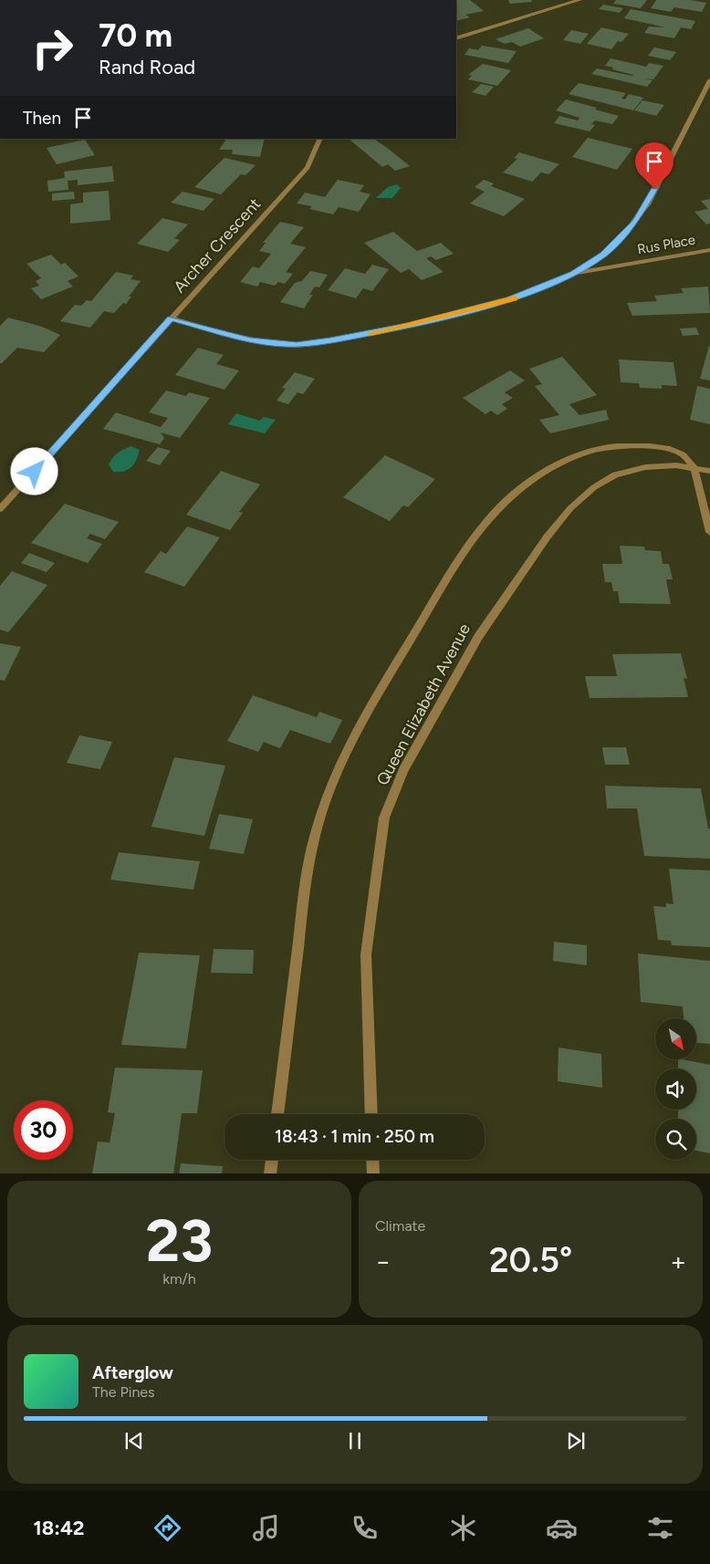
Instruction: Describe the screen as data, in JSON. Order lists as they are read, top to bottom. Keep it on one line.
{"streets":{"street":["Rus Place","Archer Crescent","Queen Elizabeth Avenue"]},"north":"bottom right","page":{"turn":["70 m","Rand Road"],"then":"Then","limit":"30","trip":"18:43 · 1 min · 250 m","tile":[["23","km/h"],"Climate"],"heat":["−","20.5°","+"],"song":["Afterglow","The Pines"],"tabs":"18:42"}}
